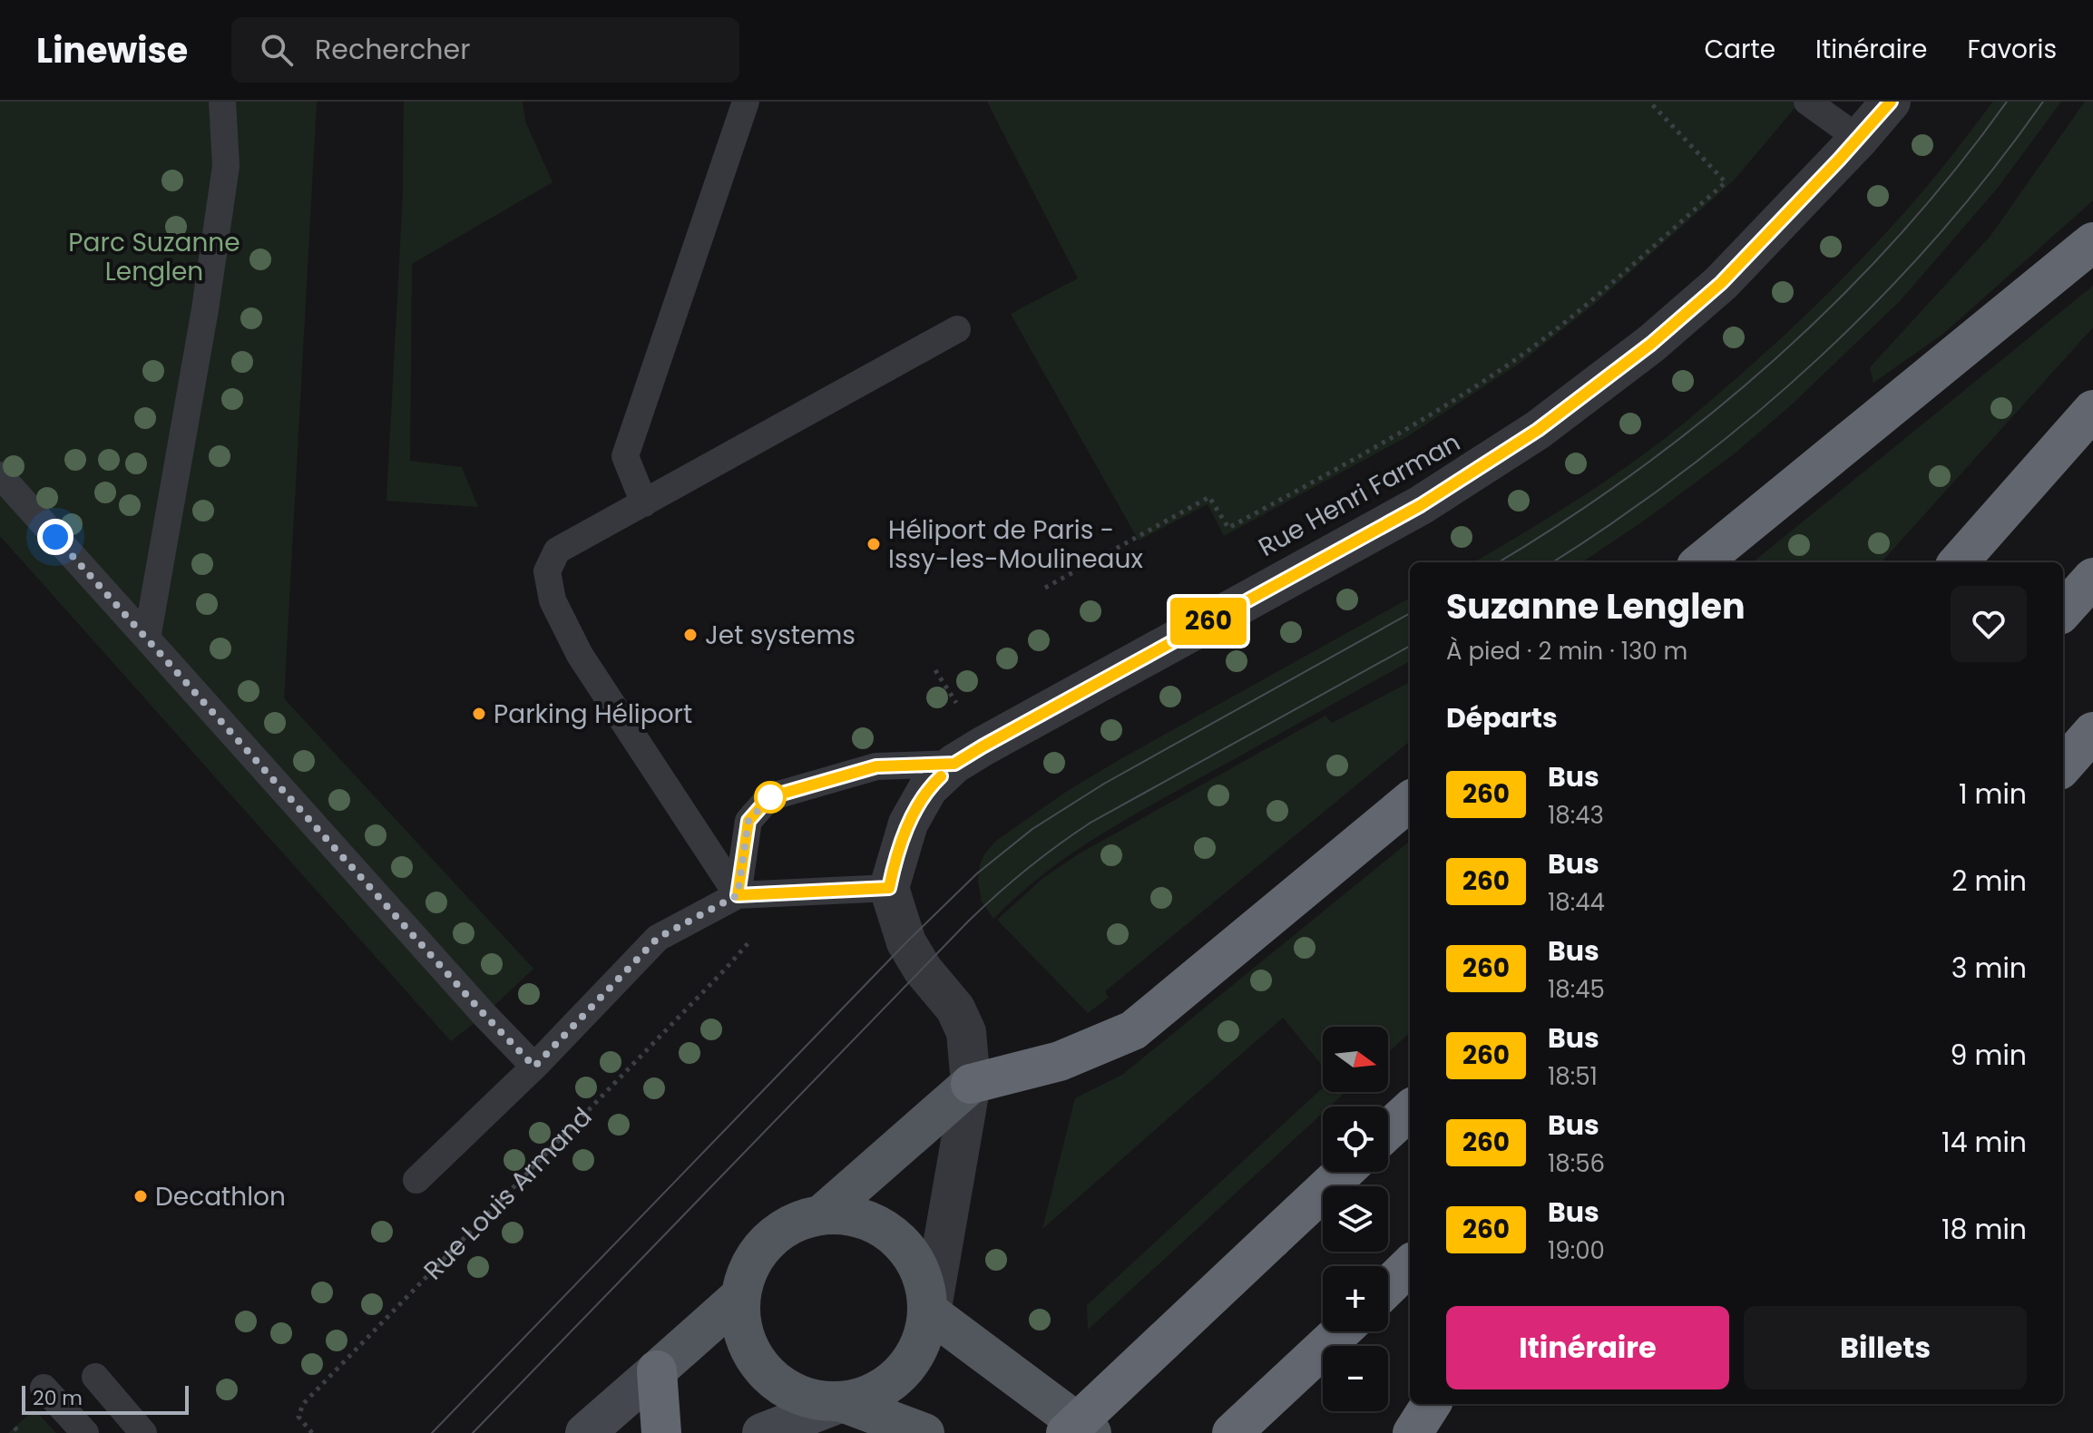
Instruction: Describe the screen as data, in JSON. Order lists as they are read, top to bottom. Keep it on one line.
{"streets":{"street":["Rue Henri Farman"],"path":["Rue Louis Armand"]},"parks":["Parc Suzanne Lenglen"],"places":["Héliport de Paris - Issy-les-Moulineaux","Jet systems","Parking Héliport","Decathlon"],"lines":["bus line 260"],"scale_bar":"20 m","north":"right","page":{"header":"Linewise","search":"Rechercher","nav":["Carte","Itinéraire","Favoris"],"on_map":"260","heading":[["Suzanne Lenglen","À pied · 2 min · 130 m"],"Départs"],"list":[{"mark":"260","name":"Bus","note":"18:43","value":"1 min"},{"mark":"260","name":"Bus","note":"18:44","value":"2 min"},{"mark":"260","name":"Bus","note":"18:45","value":"3 min"},{"mark":"260","name":"Bus","note":"18:51","value":"9 min"},{"mark":"260","name":"Bus","note":"18:56","value":"14 min"},{"mark":"260","name":"Bus","note":"19:00","value":"18 min"}],"map_buttons":["+","−"],"buttons":["Itinéraire","Billets"],"scale":"20 m"}}
